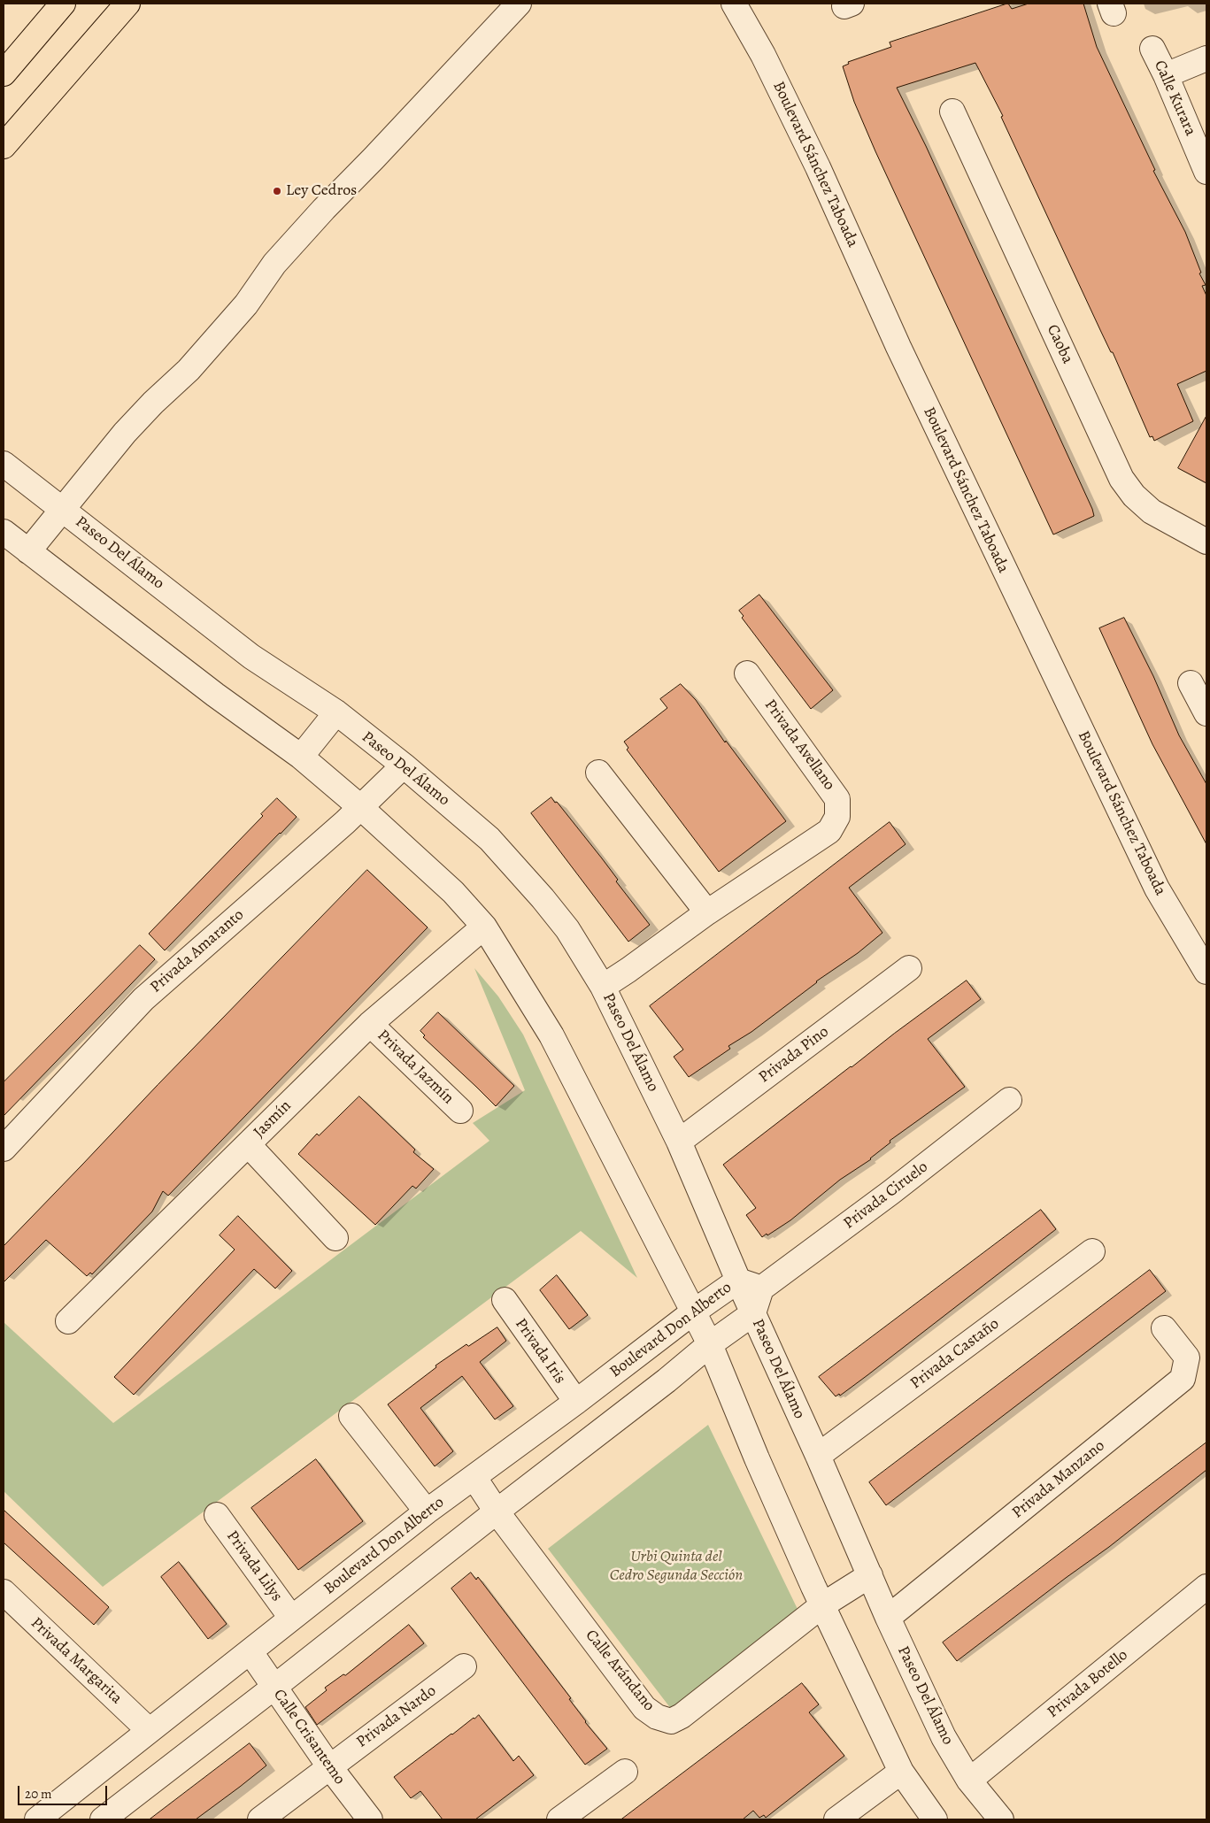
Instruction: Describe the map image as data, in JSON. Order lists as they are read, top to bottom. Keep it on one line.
{"streets":{"street":["Calle Kurara","Boulevard Sánchez Taboada","Caoba","Paseo Del Álamo","Privada Avellano","Privada Amaranto","Privada Pino","Privada Jazmín","Jasmín","Privada Ciruelo","Boulevard Don Alberto","Privada Iris","Privada Castaño","Privada Manzano","Privada Lilys","Privada Margarita","Calle Arándano","Privada Botello","Privada Nardo","Calle Crisantemo"]},"crossings":[["Paseo Del Álamo","Privada Avellano"],["Paseo Del Álamo","Privada Amaranto"],["Paseo Del Álamo","Privada Pino"],["Paseo Del Álamo","Boulevard Don Alberto"],["Paseo Del Álamo","Privada Castaño"],["Paseo Del Álamo","Privada Manzano"],["Paseo Del Álamo","Calle Arándano"],["Paseo Del Álamo","Privada Botello"],["Privada Jazmín","Jasmín"],["Boulevard Don Alberto","Privada Iris"],["Boulevard Don Alberto","Privada Lilys"],["Boulevard Don Alberto","Privada Margarita"],["Boulevard Don Alberto","Calle Arándano"],["Boulevard Don Alberto","Calle Crisantemo"],["Privada Nardo","Calle Crisantemo"]],"parks":["Urbi Quinta del Cedro Segunda Sección"],"places":["Ley Cedros"],"scale_bar":"20 m"}
